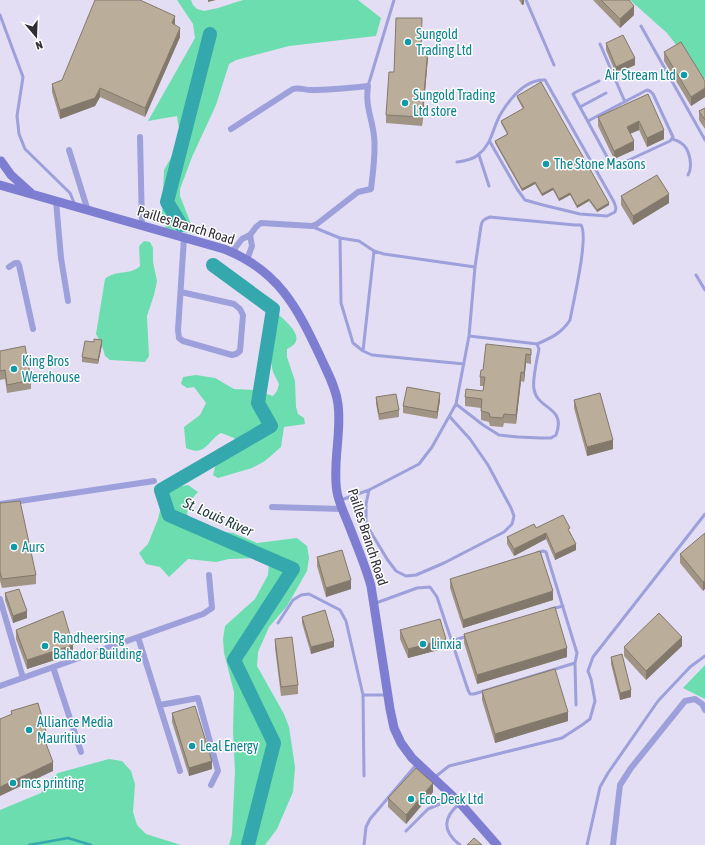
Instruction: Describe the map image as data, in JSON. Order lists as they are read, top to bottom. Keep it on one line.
{"streets":{"main road":["Pailles Branch Road"]},"water":["St. Louis River"],"places":["Sungold Trading Ltd","Air Stream Ltd","Sungold Trading Ltd store","The Stone Masons","King Bros Werehouse","Aurs","Linxia","Randheersing Bahador Building","Alliance Media Mauritius","Leal Energy","mcs printing","Eco-Deck Ltd"],"north":"bottom"}
